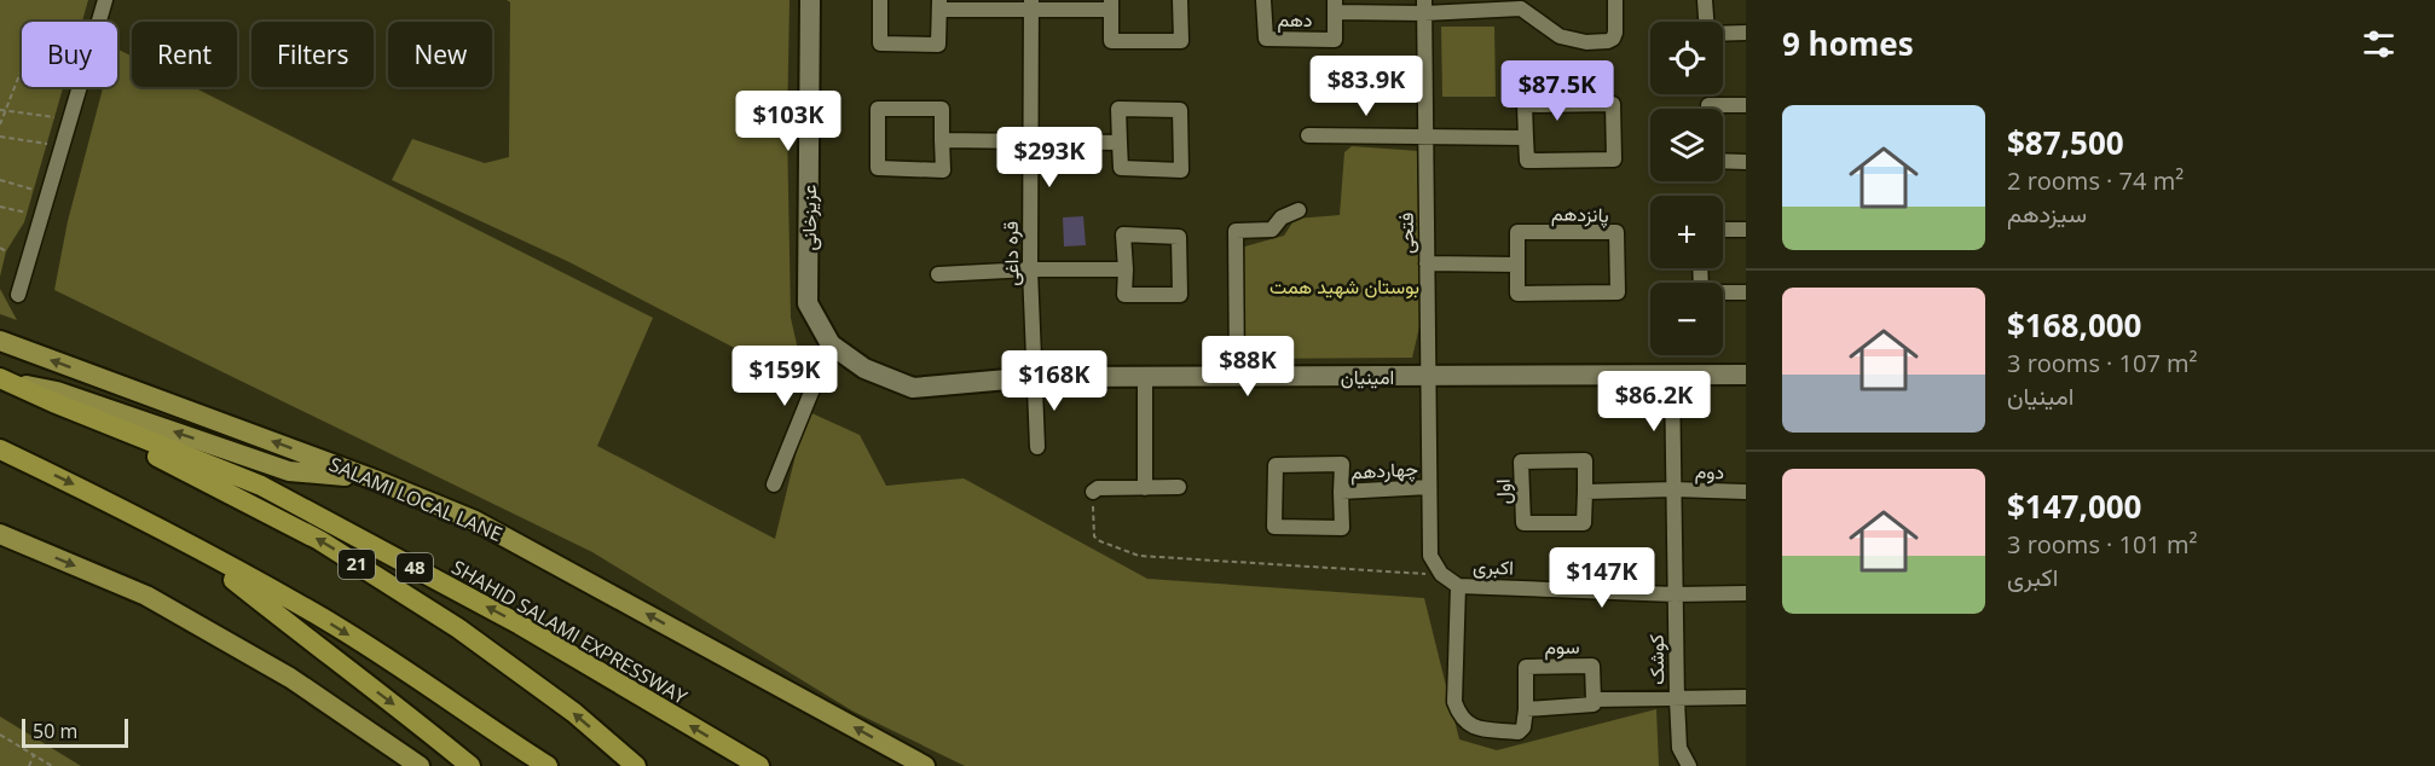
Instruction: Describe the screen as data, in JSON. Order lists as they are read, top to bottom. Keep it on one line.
{"streets":{"highway":["21","48","SHAHID SALAMI EXPRESSWAY"],"main road":["عزیزخانی","امینیان","SALAMI LOCAL LANE"],"street":["دهم","پانزدهم","فتحی","قره داغی","چهاردهم","دوم","اول","اکبری","سوم","کوشک"]},"crossings":[["دهم","فتحی"],["عزیزخانی","امینیان"],["فتحی","امینیان"],["فتحی","چهاردهم"],["قره داغی","امینیان"],["امینیان","کوشک"],["دوم","کوشک"],["21","SHAHID SALAMI EXPRESSWAY"],["اکبری","کوشک"]],"parks":["بوستان شهید همت"],"scale_bar":"50 m","page":{"heading":"9 homes","map_buttons":["+","−"],"chip":["Buy","Rent","Filters","New"],"price":["$83.9K","$87.5K","$103K","$293K","$88K","$159K","$168K","$86.2K","$147K"],"list":[{"name":"$87,500","note":"2 rooms · 74 m² · سیزدهم"},{"name":"$168,000","note":"3 rooms · 107 m² · امینیان"},{"name":"$147,000","note":"3 rooms · 101 m² · اکبری"}],"scale":"50 m"}}
